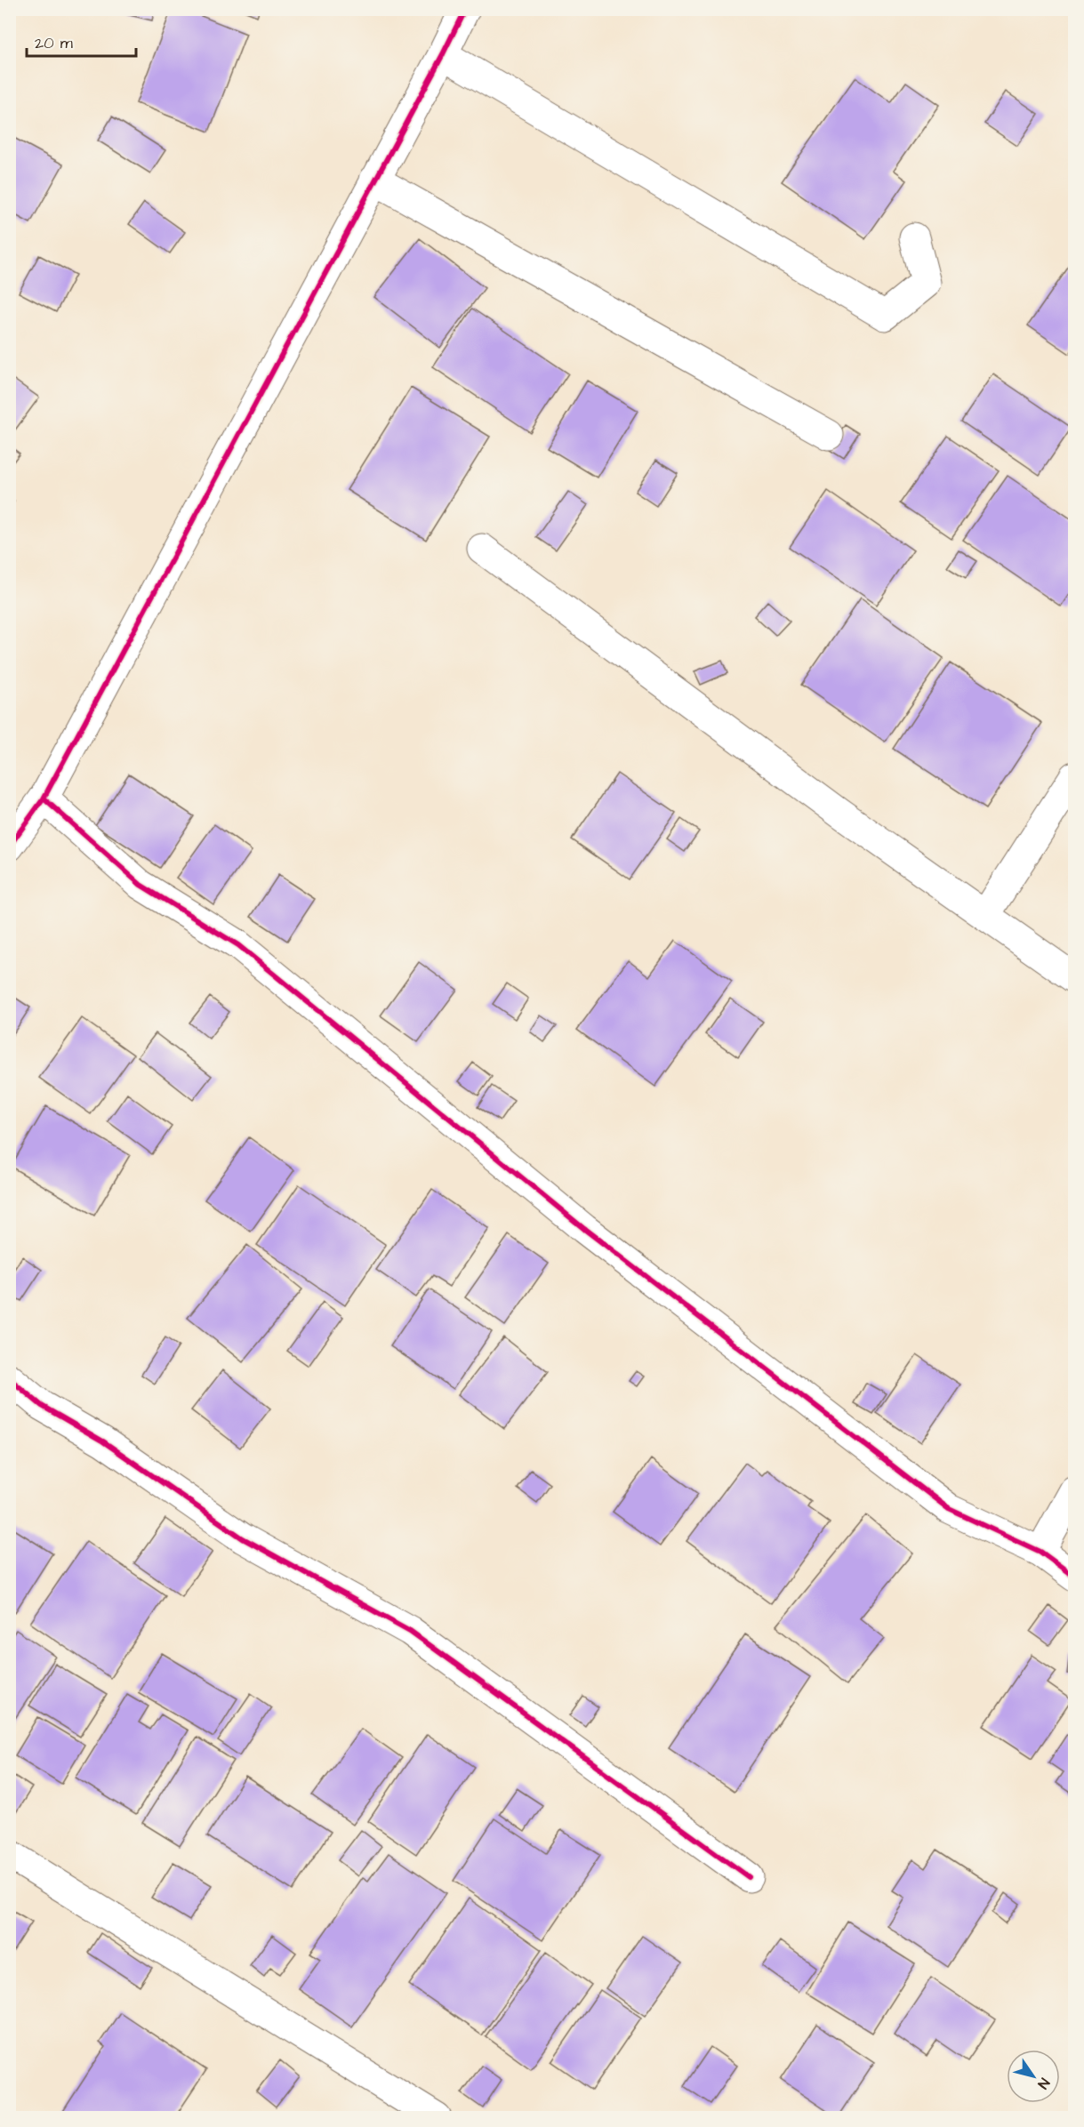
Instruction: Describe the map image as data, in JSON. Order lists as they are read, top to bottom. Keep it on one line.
{"scale_bar":"20 m","north":"bottom right"}
